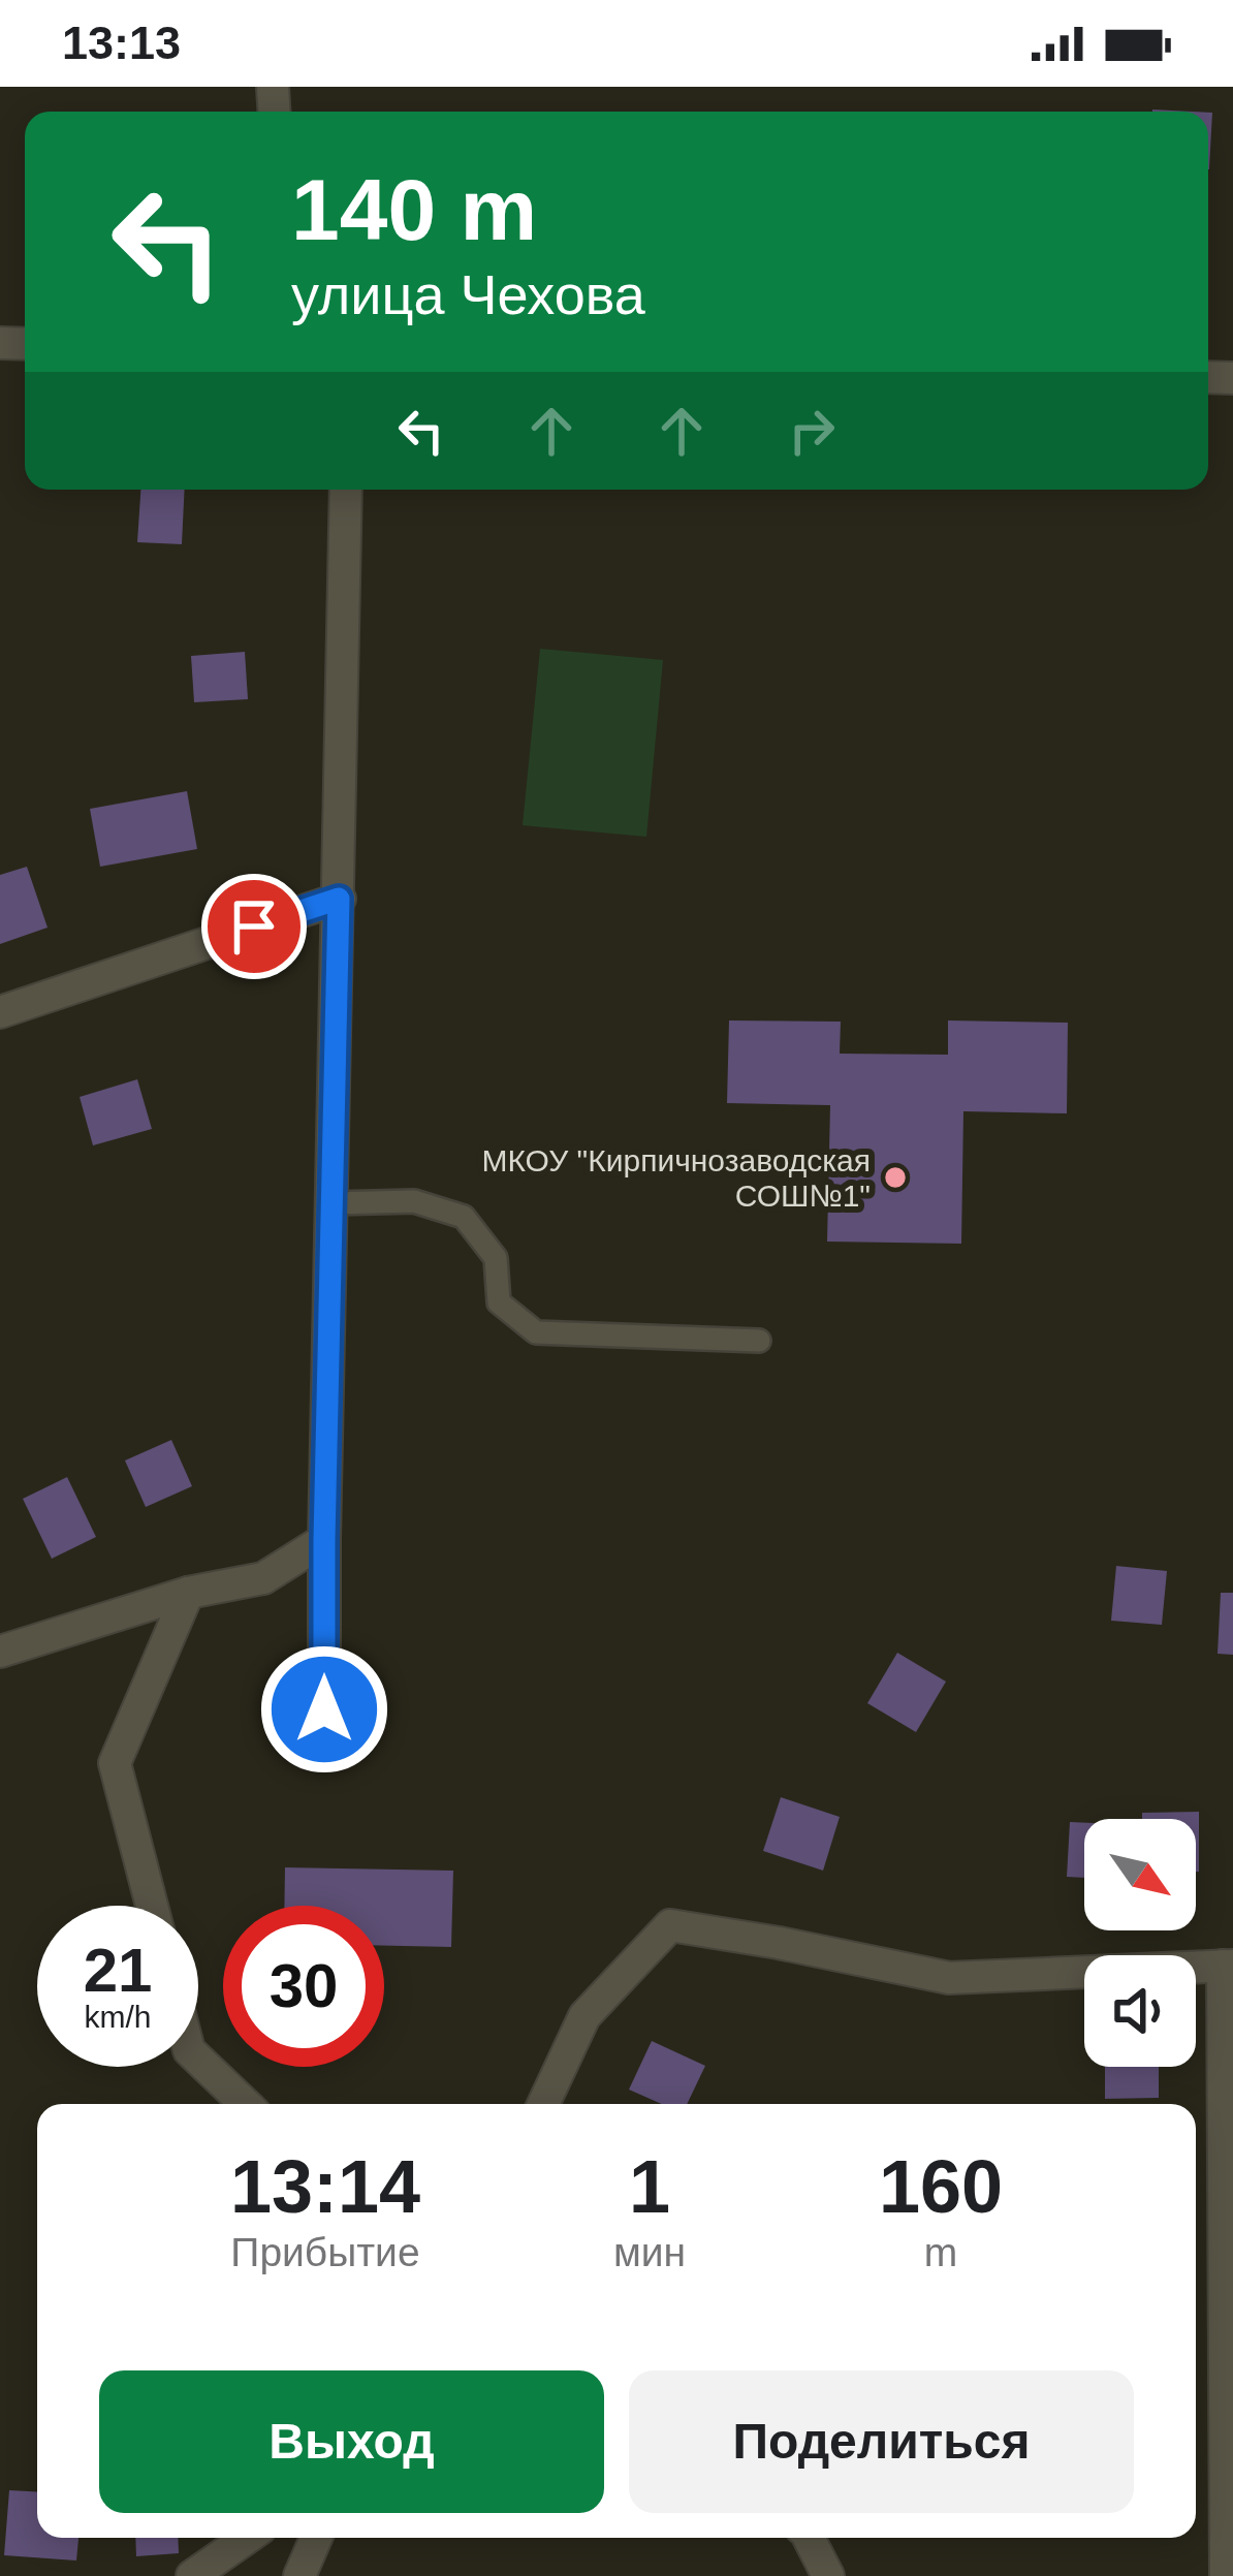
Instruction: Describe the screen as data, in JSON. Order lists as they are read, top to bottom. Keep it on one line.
{"places":["МКОУ \"Кирпичнозаводская СОШ№1\""],"north":"bottom right","page":{"status":"13:13","turn":["140 m","улица Чехова"],"speed":"21 km/h","limit":"30","eta":["13:14","Прибытие","1","мин","160","m"],"buttons":["Выход","Поделиться"]}}
